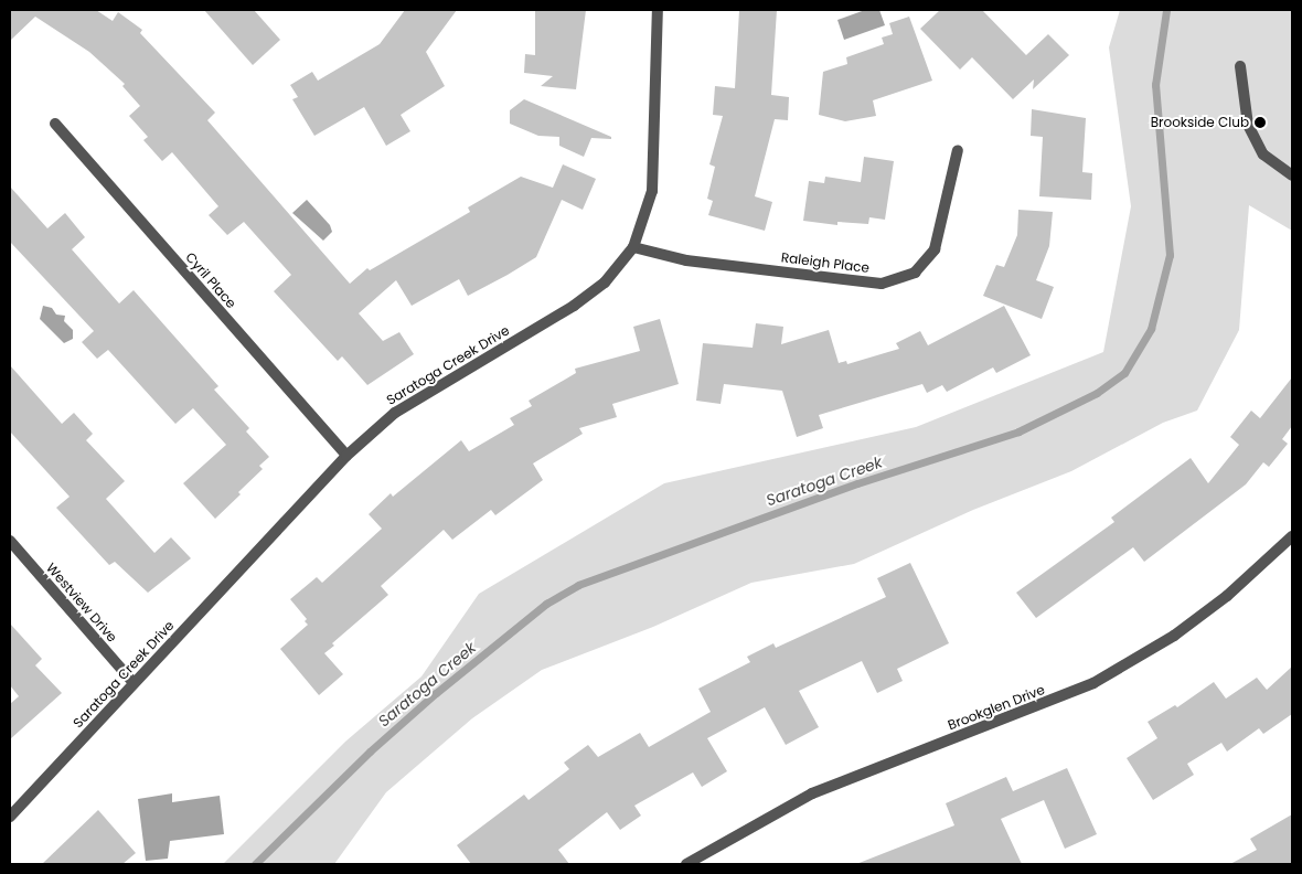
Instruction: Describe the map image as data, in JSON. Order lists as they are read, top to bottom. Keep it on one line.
{"streets":{"street":["Raleigh Place","Cyril Place","Saratoga Creek Drive","Westview Drive","Brookglen Drive"]},"crossings":[["Raleigh Place","Saratoga Creek Drive"],["Cyril Place","Saratoga Creek Drive"],["Saratoga Creek Drive","Westview Drive"]],"water":["Saratoga Creek"],"places":["Brookside Club"]}
